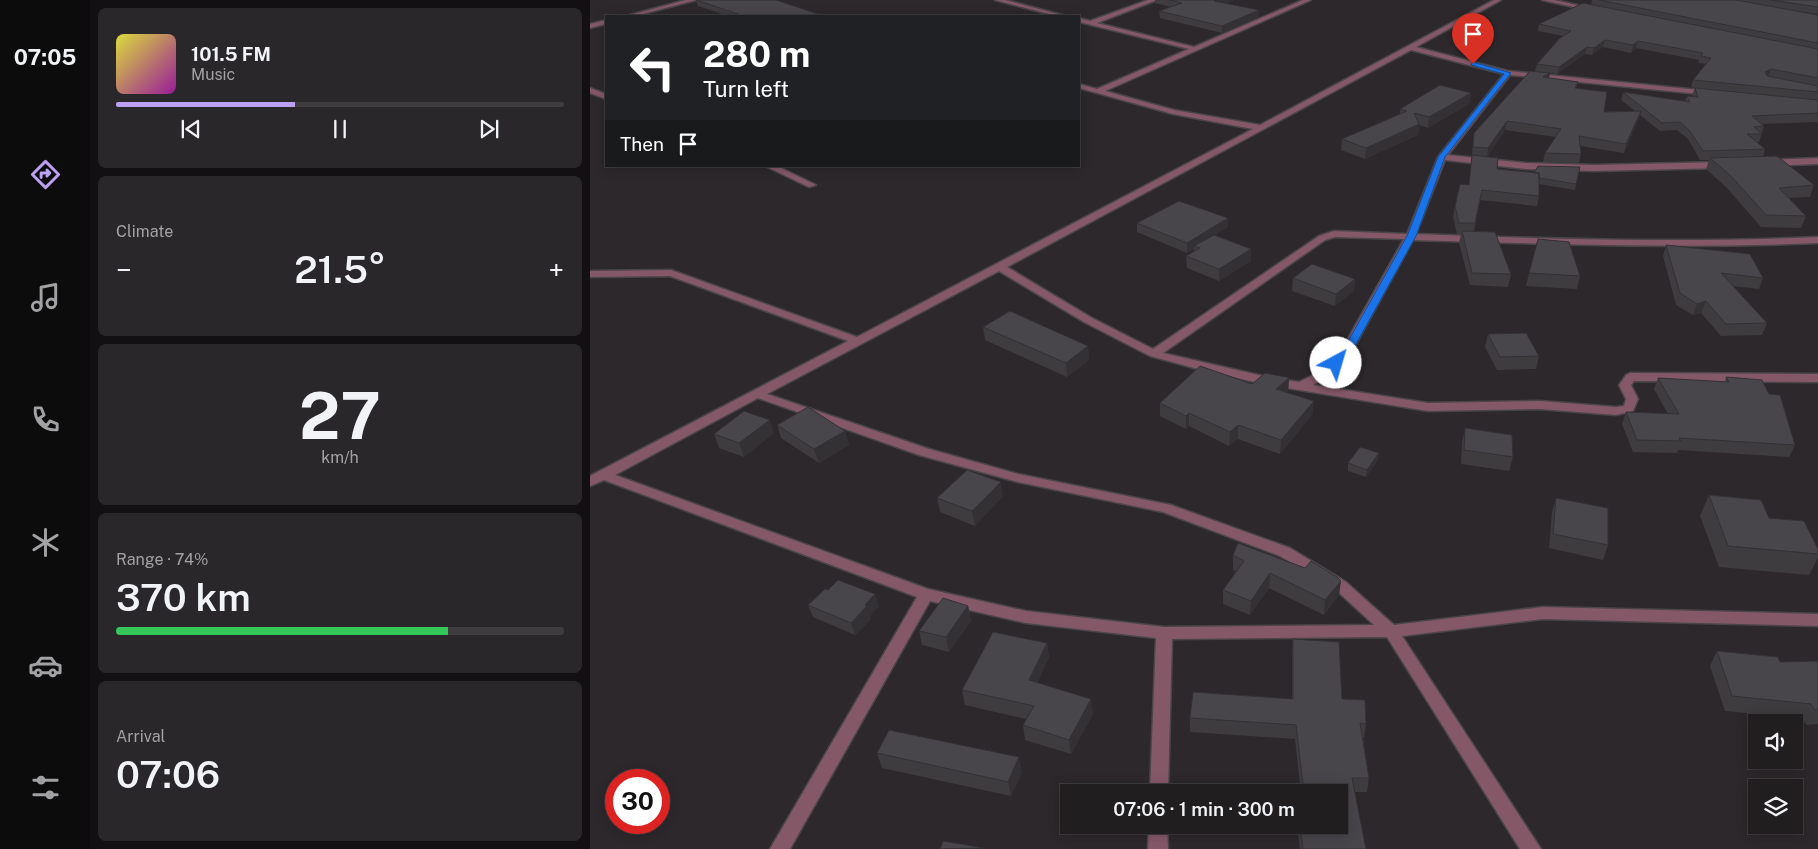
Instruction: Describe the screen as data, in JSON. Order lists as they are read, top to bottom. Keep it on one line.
{"page":{"tabs":"07:05","turn":["280 m","Turn left"],"song":["101.5 FM","Music"],"then":"Then","tile":["Climate",["27","km/h"],["Range · 74%","370 km"],["Arrival","07:06"]],"heat":["−","21.5°","+"],"limit":"30","trip":"07:06 · 1 min · 300 m"}}
